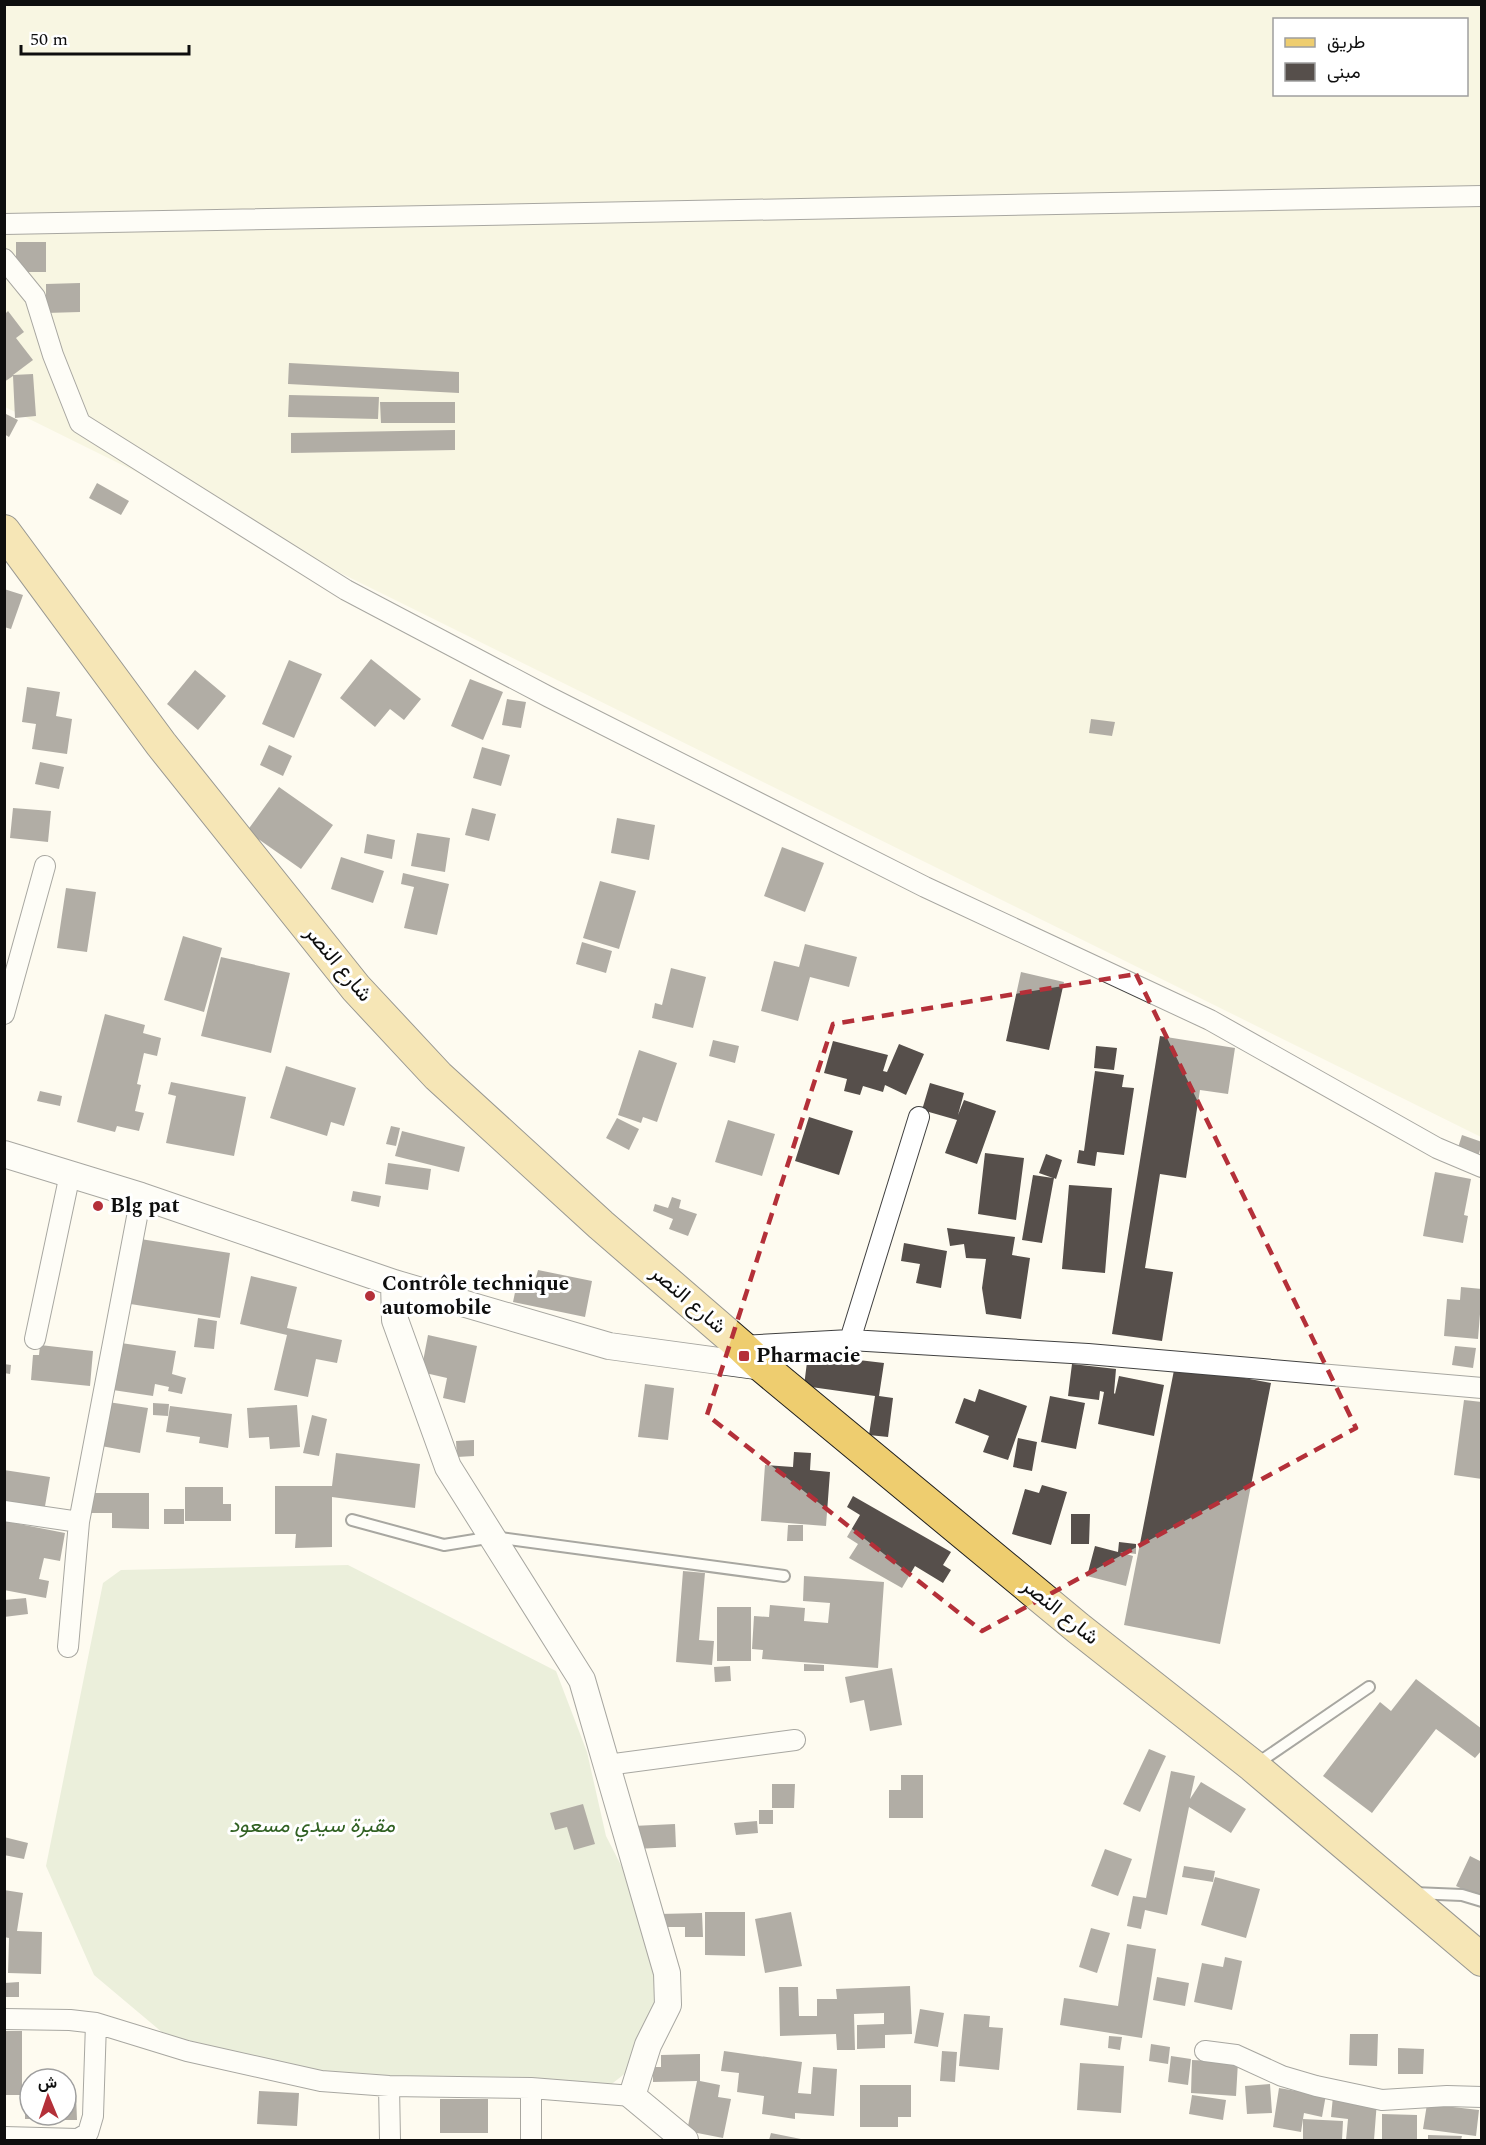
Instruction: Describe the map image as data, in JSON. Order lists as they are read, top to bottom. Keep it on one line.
{"streets":{"main road":["شارع النصر"]},"parks":["مقبرة سيدي مسعود"],"places":{"other":["Blg pat","Contrôle technique automobile"],"transit":["Pharmacie"]},"legend":["طريق","مبنى"],"scale_bar":"50 m","north":"top"}
